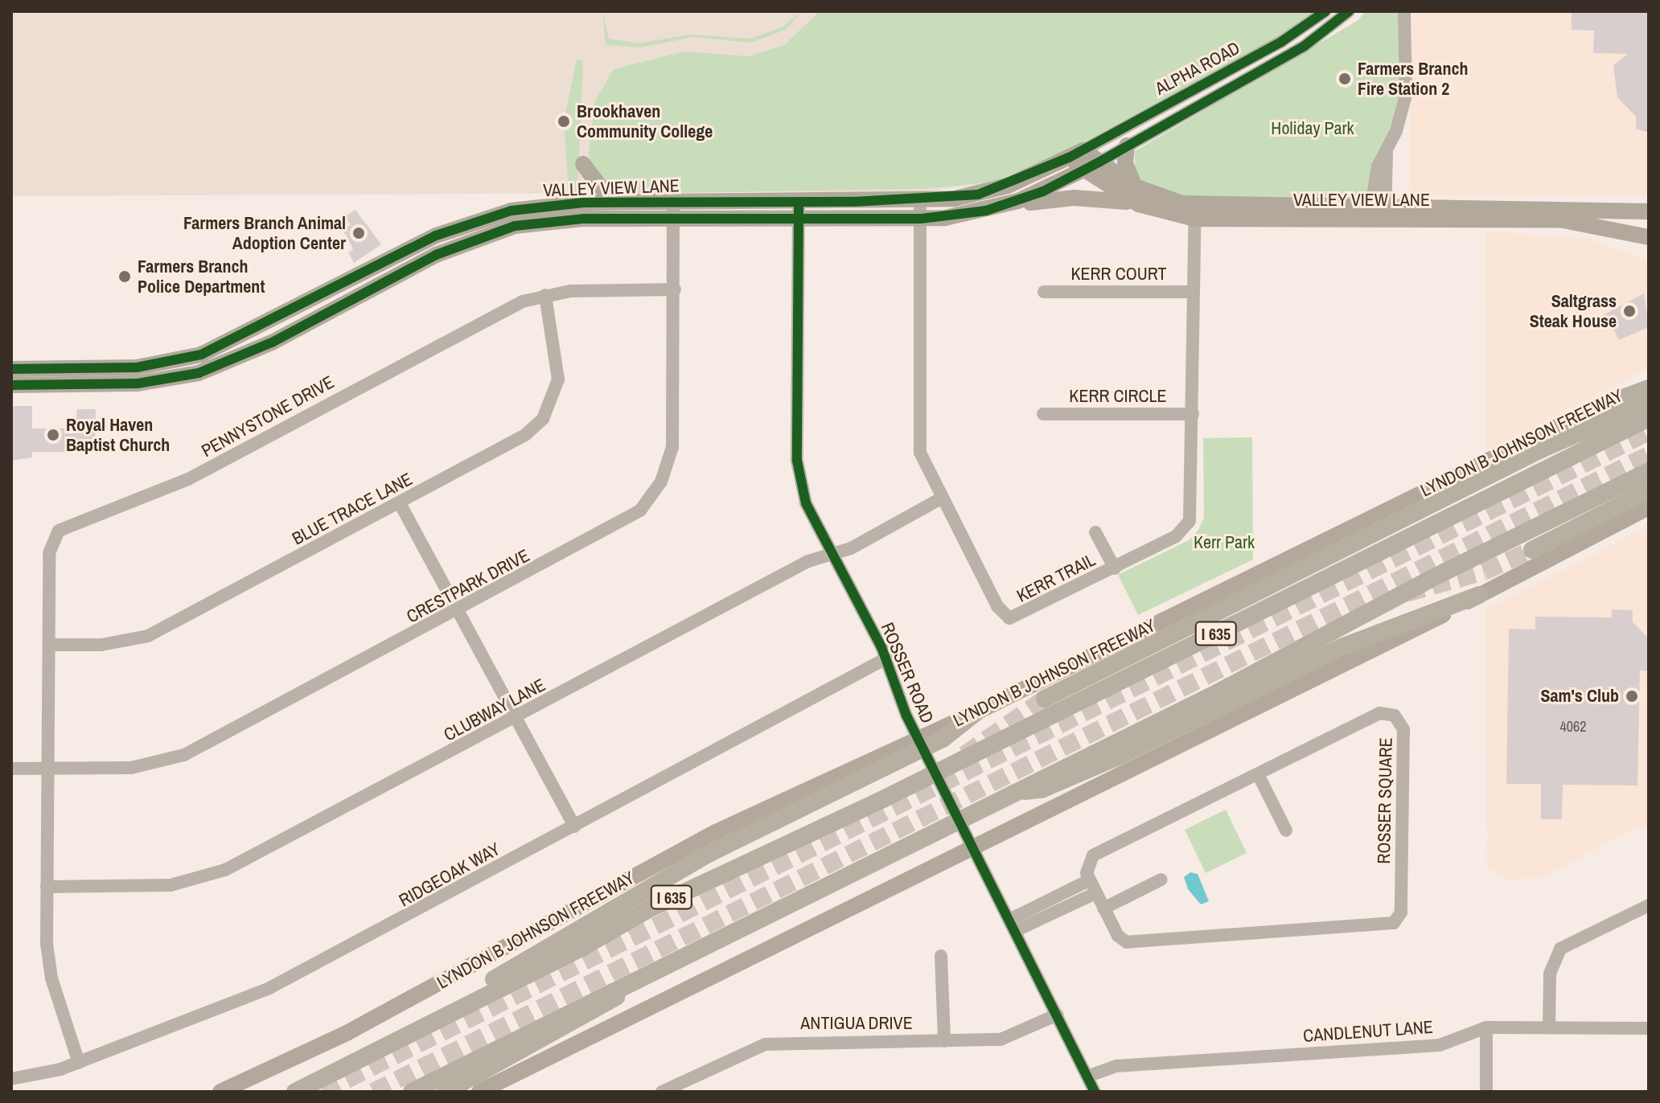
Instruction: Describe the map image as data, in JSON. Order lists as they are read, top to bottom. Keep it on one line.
{"streets":{"highway":["LYNDON B JOHNSON FREEWAY","I 635"],"main road":["VALLEY VIEW LANE"],"street":["ALPHA ROAD","KERR COURT","KERR CIRCLE","PENNYSTONE DRIVE","BLUE TRACE LANE","KERR TRAIL","CRESTPARK DRIVE","ROSSER ROAD","CLUBWAY LANE","ROSSER SQUARE","RIDGEOAK WAY","ANTIGUA DRIVE","CANDLENUT LANE"]},"crossings":[["ALPHA ROAD","VALLEY VIEW LANE"],["VALLEY VIEW LANE","KERR TRAIL"],["VALLEY VIEW LANE","CRESTPARK DRIVE"],["VALLEY VIEW LANE","ROSSER ROAD"],["KERR COURT","KERR TRAIL"],["KERR CIRCLE","KERR TRAIL"],["PENNYSTONE DRIVE","BLUE TRACE LANE"],["PENNYSTONE DRIVE","CRESTPARK DRIVE"],["PENNYSTONE DRIVE","CLUBWAY LANE"],["PENNYSTONE DRIVE","RIDGEOAK WAY"],["KERR TRAIL","CLUBWAY LANE"],["ROSSER ROAD","CLUBWAY LANE"],["ROSSER ROAD","RIDGEOAK WAY"],["ROSSER ROAD","ANTIGUA DRIVE"],["ROSSER ROAD","CANDLENUT LANE"]],"parks":["Holiday Park","Kerr Park"],"places":["Farmers Branch Fire Station 2","Brookhaven Community College","Farmers Branch Animal Adoption Center","Farmers Branch Police Department","Saltgrass Steak House","Royal Haven Baptist Church","Sam's Club"],"house_numbers":["4062"]}
